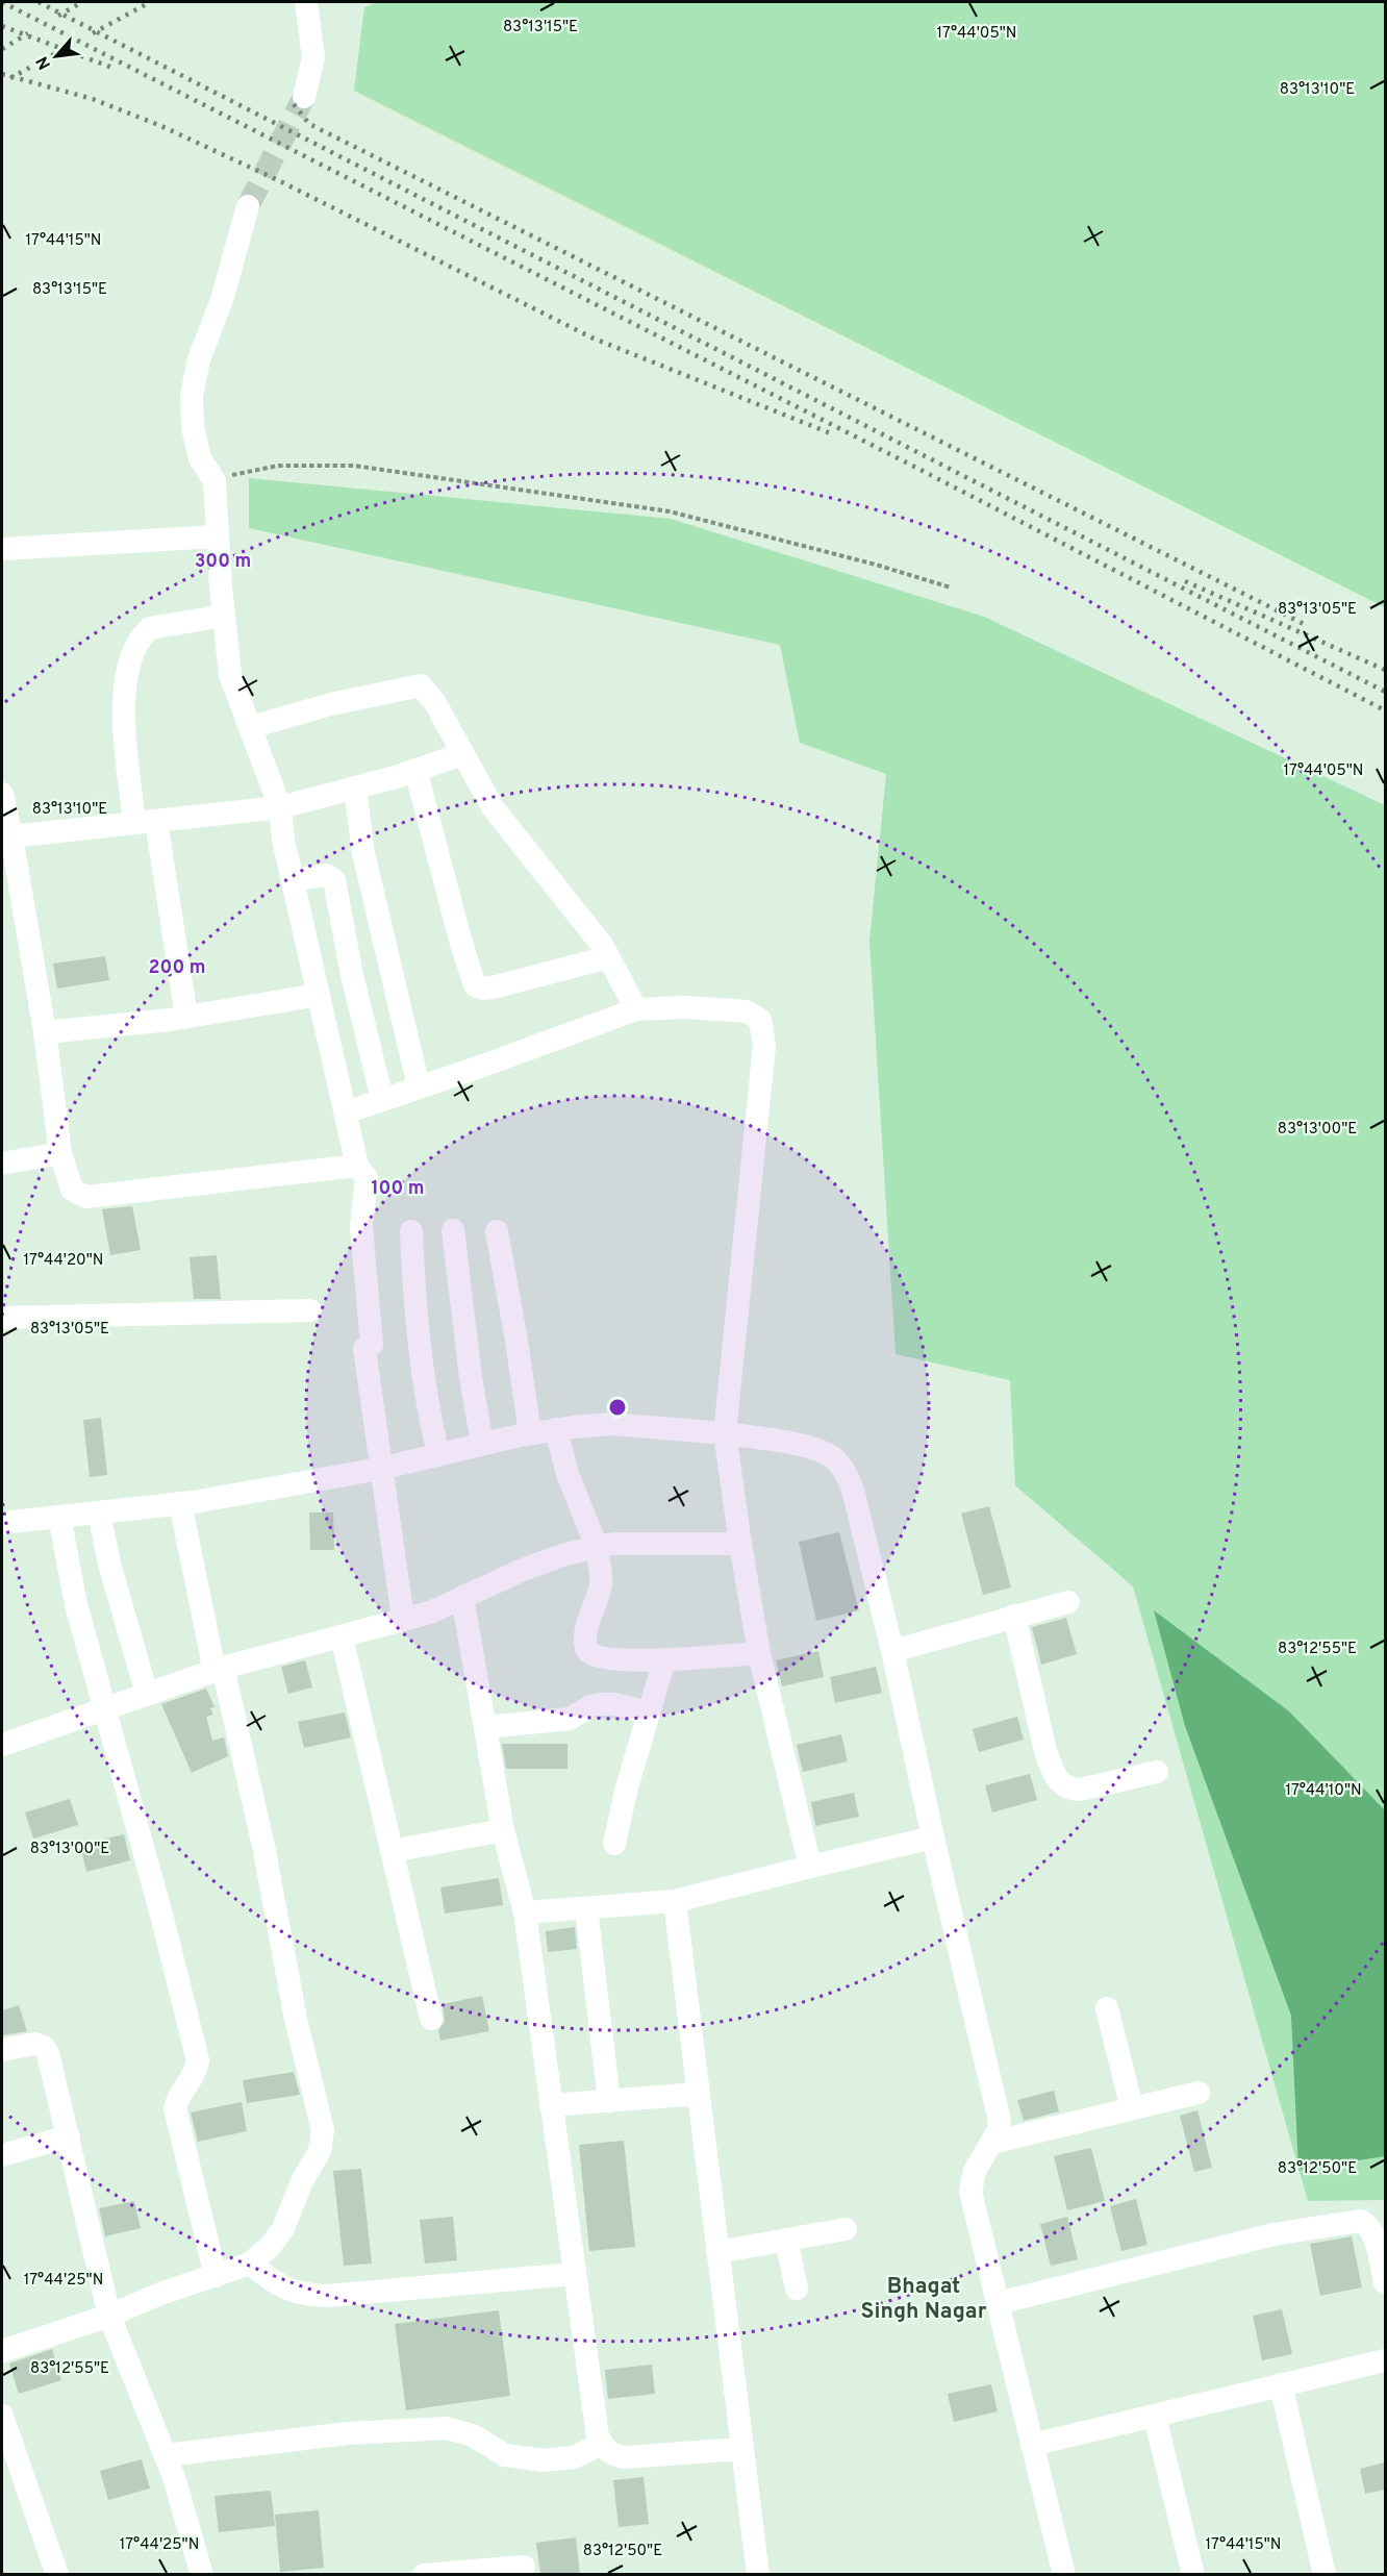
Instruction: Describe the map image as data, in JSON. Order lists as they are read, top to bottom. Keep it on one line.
{"districts":["Bhagat Singh Nagar"],"north":"bottom left","coordinates":["83°13'15\"E","17°44'05\"N","83°13'10\"E","17°44'15\"N","83°13'05\"E","83°13'00\"E","17°44'20\"N","83°12'55\"E","17°44'10\"N","83°12'50\"E","17°44'25\"N"],"rings":["300 m","200 m","100 m"]}
